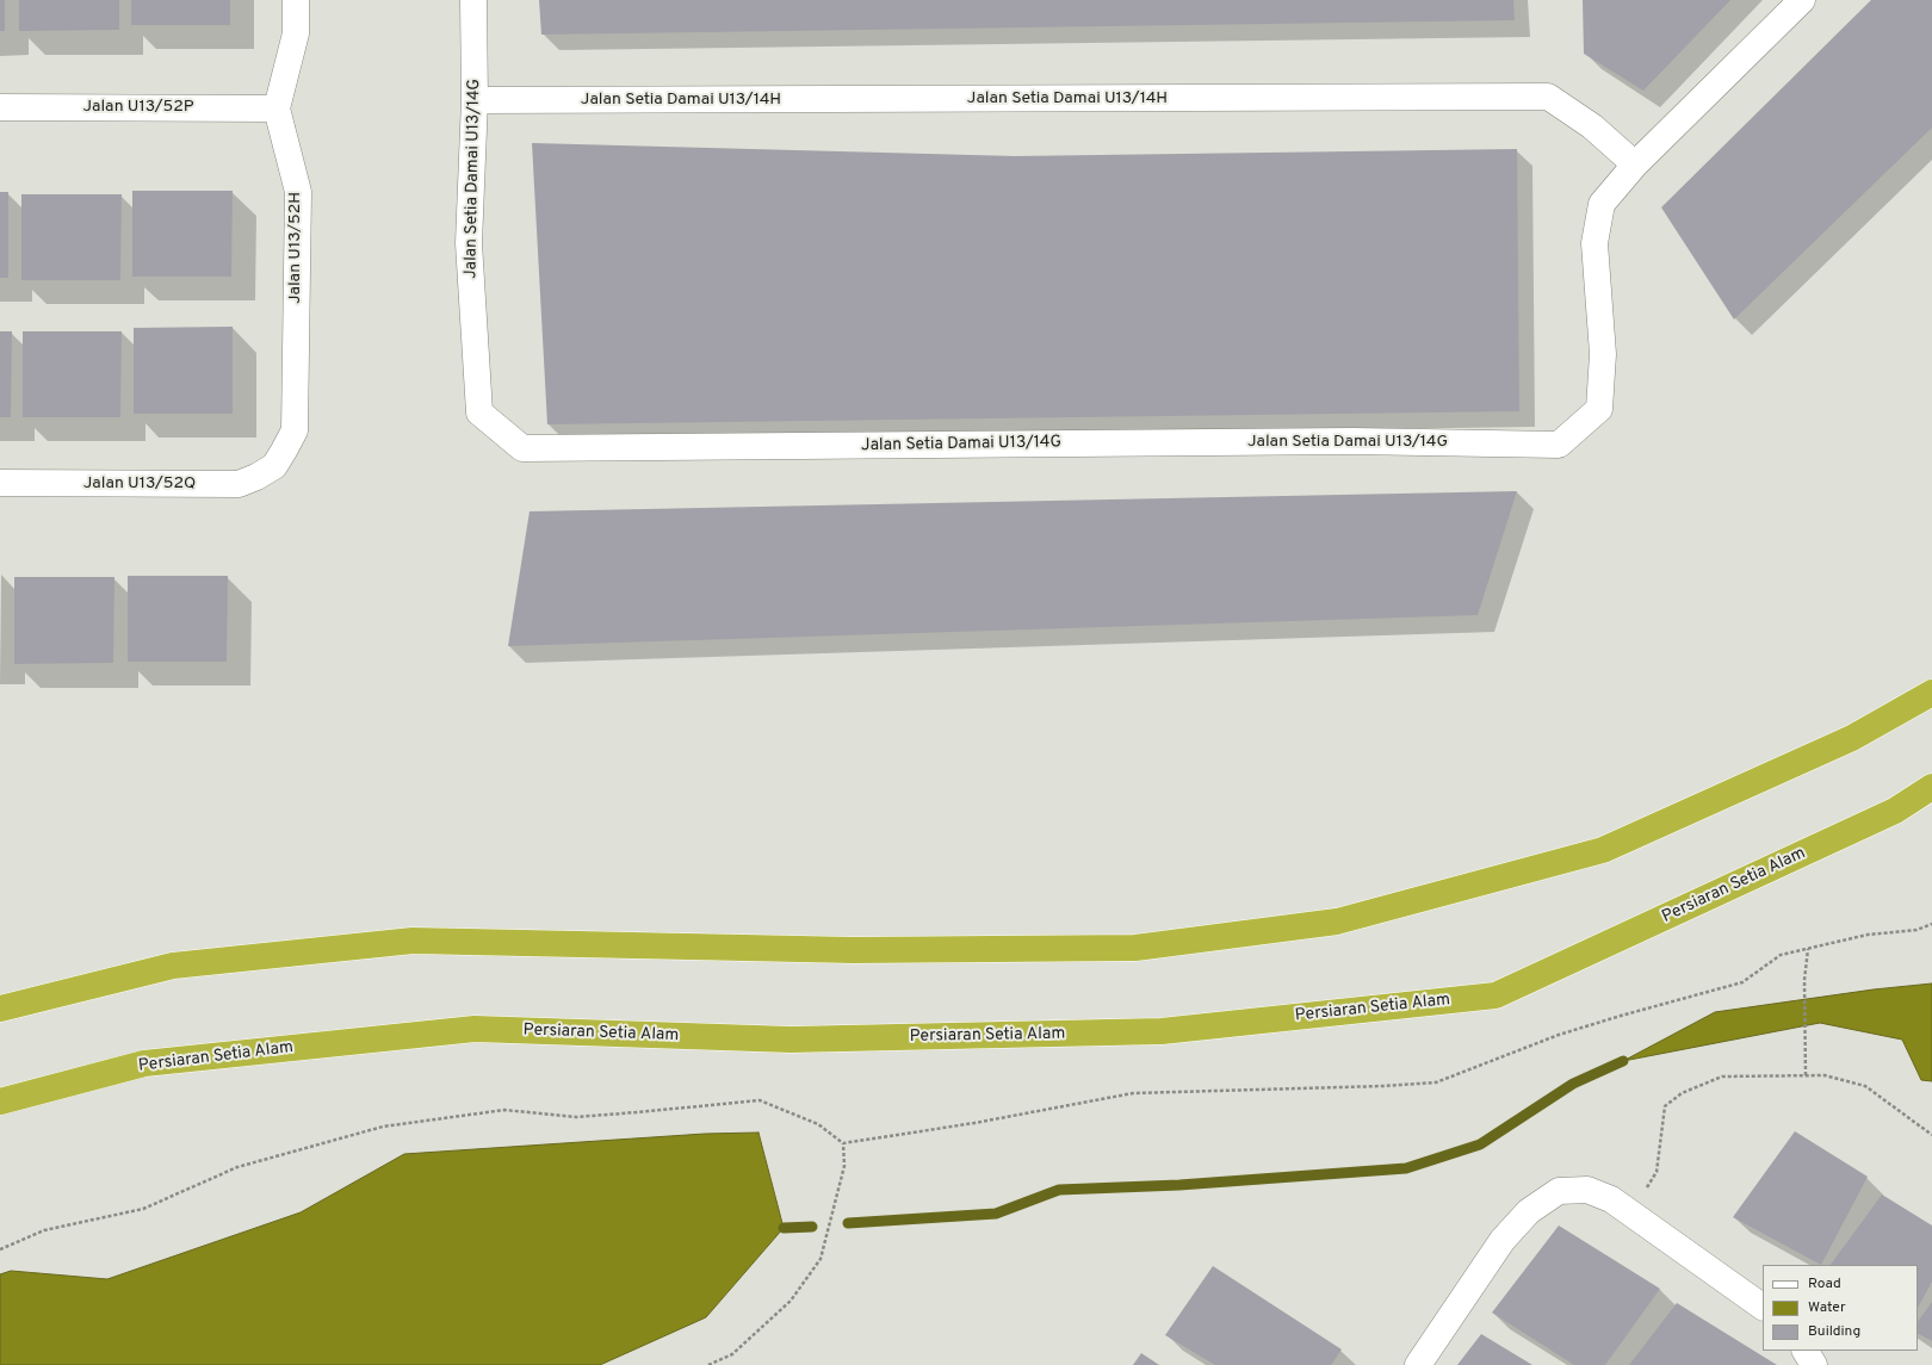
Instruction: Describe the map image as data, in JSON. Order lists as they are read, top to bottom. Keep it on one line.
{"streets":{"highway":["Persiaran Setia Alam"],"street":["Jalan Setia Damai U13/14H","Jalan U13/52P","Jalan Setia Damai U13/14G","Jalan U13/52H","Jalan U13/52Q"]},"crossings":[["Jalan Setia Damai U13/14H","Jalan Setia Damai U13/14G"],["Jalan U13/52P","Jalan U13/52H"],["Jalan U13/52H","Jalan U13/52Q"]],"legend":["Road","Water","Building"]}
